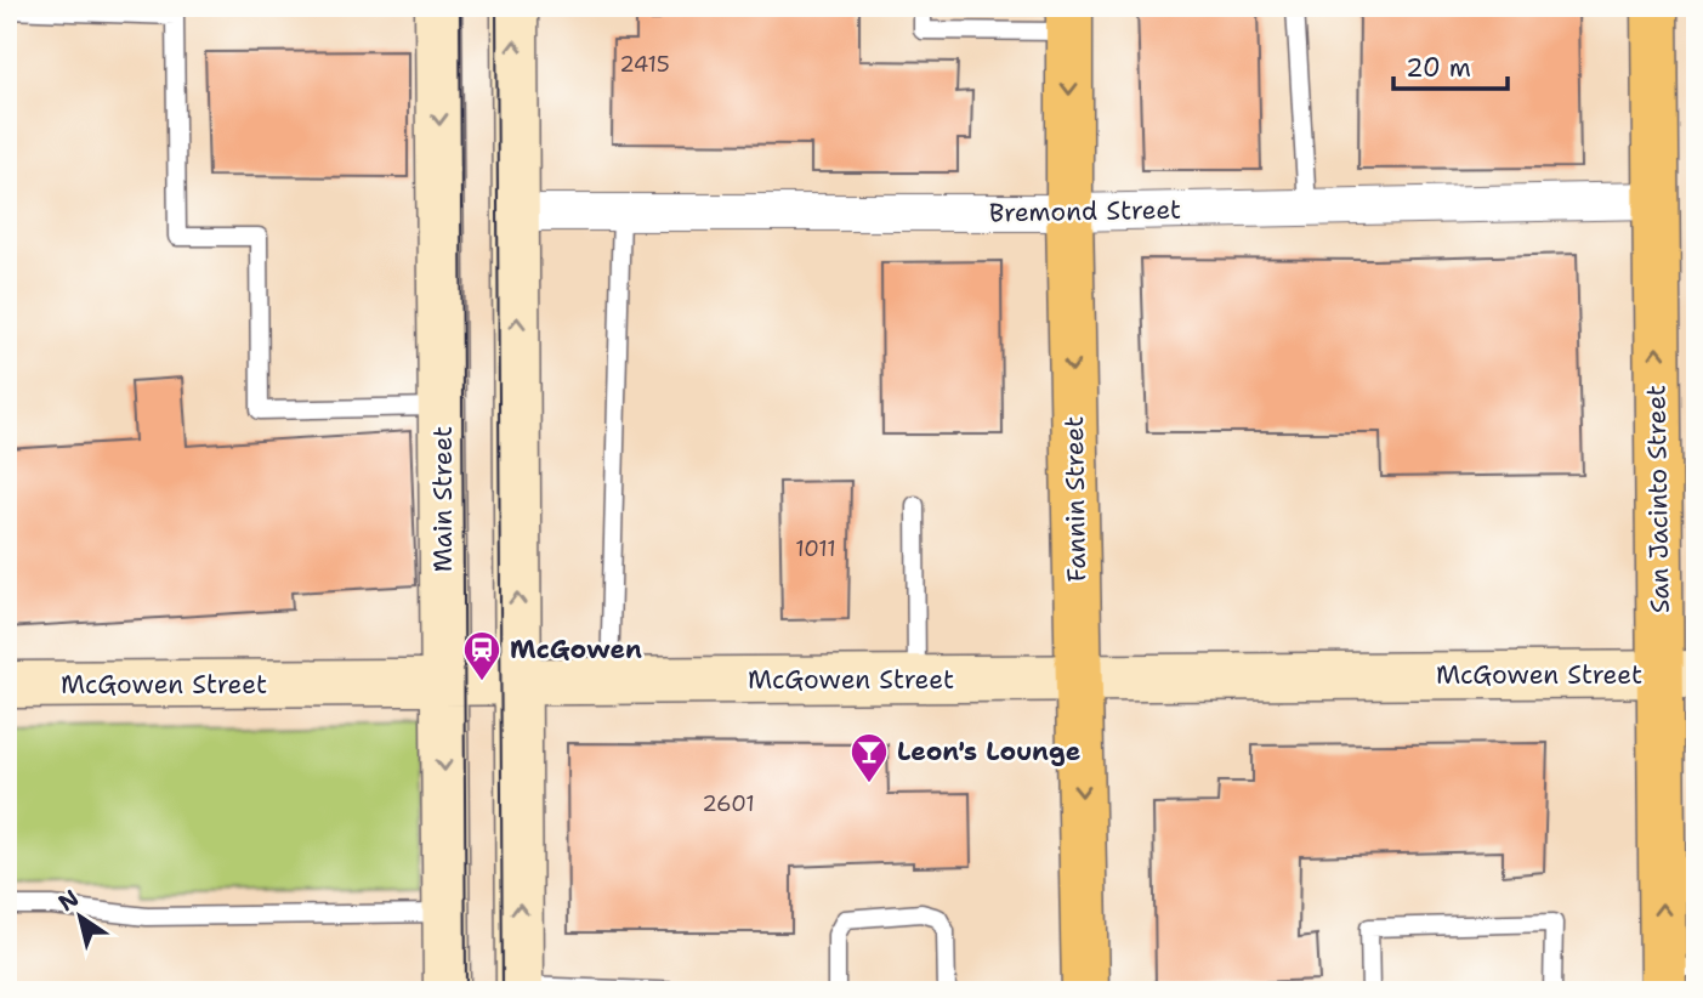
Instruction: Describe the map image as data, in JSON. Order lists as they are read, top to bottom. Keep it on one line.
{"streets":{"main road":["Main Street","Fannin Street","San Jacinto Street","McGowen Street"],"street":["Bremond Street"]},"crossings":[["Bremond Street","Fannin Street"],["Bremond Street","San Jacinto Street"],["Main Street","McGowen Street"],["Fannin Street","McGowen Street"],["San Jacinto Street","McGowen Street"]],"one_way":["Fannin Street","San Jacinto Street"],"places":{"station":["McGowen"],"bar":["Leon's Lounge"]},"house_numbers":["2415","1011","2601"],"scale_bar":"20 m","north":"top left"}
